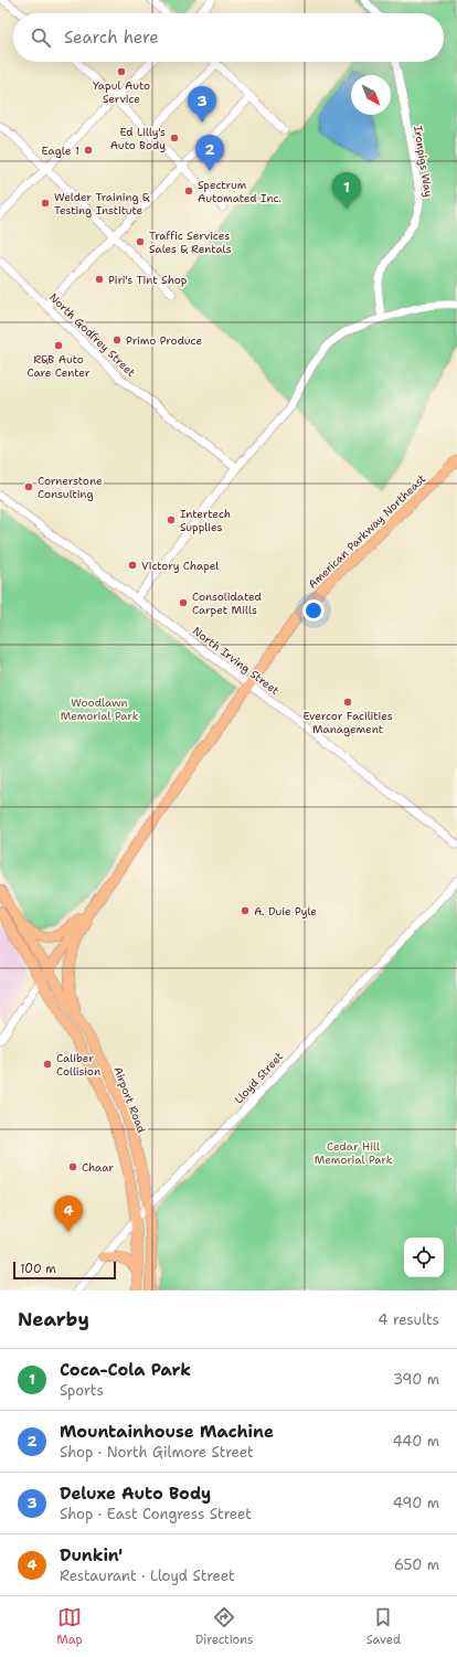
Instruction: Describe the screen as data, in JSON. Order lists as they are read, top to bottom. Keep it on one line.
{"streets":{"main road":["American Parkway Northeast","Airport Road"],"street":["Ironpigs Way","North Godfrey Street","North Irving Street","Lloyd Street"]},"crossings":[["American Parkway Northeast","North Irving Street"],["Lloyd Street","Airport Road"]],"parks":["Woodlawn Memorial Park","Cedar Hill Memorial Park"],"places":["Yapul Auto Service","Ed Lilly's Auto Body","Eagle 1","Spectrum Automated Inc.","Welder Training & Testing Institute","Traffic Services Sales & Rentals","Piri's Tint Shop","Primo Produce","R&B Auto Care Center","Cornerstone Consulting","Intertech Supplies","Victory Chapel","Consolidated Carpet Mills","Evercor Facilities Management","A. Duie Pyle","Caliber Collision","Chaar"],"scale_bar":"100 m","north":"bottom right","page":{"search":"Search here","pins":["3","2","1","4"],"scale":"100 m","heading":["Nearby","4 results"],"list":[{"mark":"1","name":"Coca-Cola Park","note":"Sports","value":"390 m"},{"mark":"2","name":"Mountainhouse Machine","note":"Shop · North Gilmore Street","value":"440 m"},{"mark":"3","name":"Deluxe Auto Body","note":"Shop · East Congress Street","value":"490 m"},{"mark":"4","name":"Dunkin'","note":"Restaurant · Lloyd Street","value":"650 m"}],"nav":["Map","Directions","Saved"]}}
